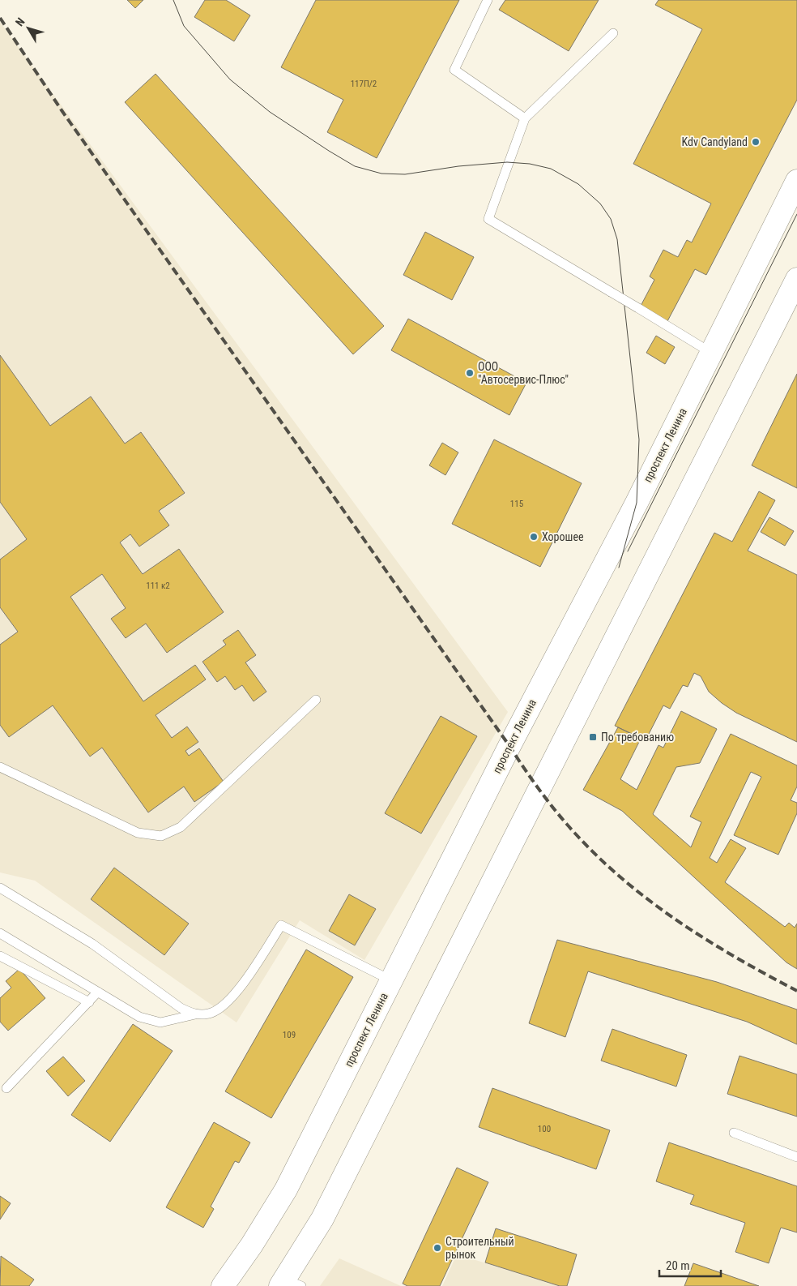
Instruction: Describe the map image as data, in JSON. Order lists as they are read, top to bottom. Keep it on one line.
{"streets":{"main road":["проспект Ленина"]},"places":{"other":["Kdv Candyland","ООО \"Автосервис-Плюс\"","Хорошее","Строительный рынок"],"transit":["По требованию"]},"house_numbers":["117П/2","115","111 к2","109","100"],"scale_bar":"20 m","north":"top left"}
